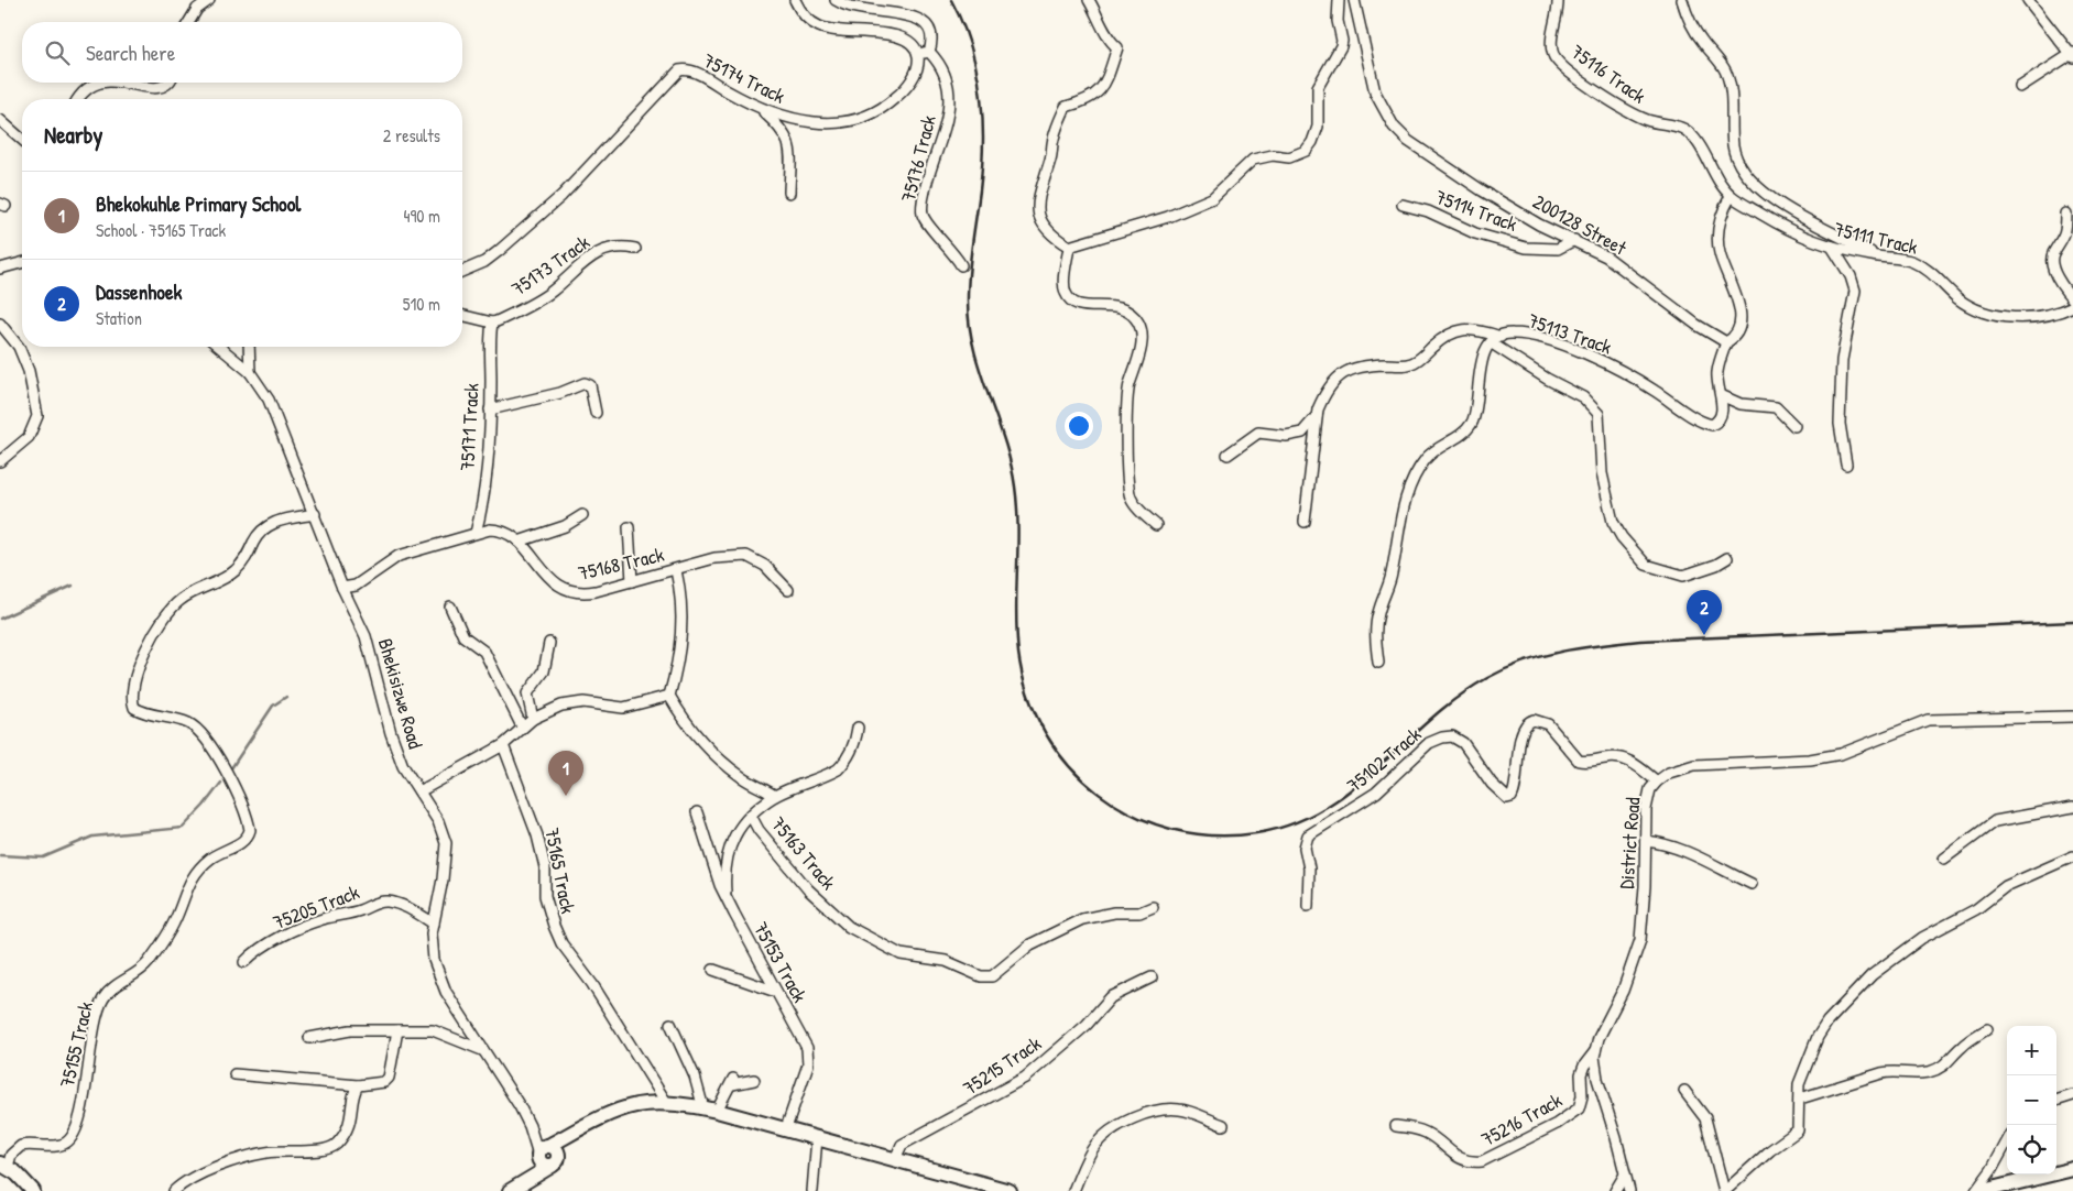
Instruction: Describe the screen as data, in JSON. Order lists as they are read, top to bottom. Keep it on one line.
{"streets":{"street":["75116 Track","75174 Track","75176 Track","75114 Track","200128 Street","75111 Track","75173 Track","75113 Track","75171 Track","75168 Track","Bhekisizwe Road","75102 Track","District Road","75163 Track","75165 Track","75205 Track","75153 Track","75155 Track","75215 Track","75216 Track"]},"crossings":[["75116 Track","75111 Track"],["75114 Track","200128 Street"],["75173 Track","75171 Track"],["75171 Track","75168 Track"],["75168 Track","Bhekisizwe Road"],["Bhekisizwe Road","75205 Track"],["Bhekisizwe Road","75155 Track"],["75102 Track","District Road"],["District Road","75216 Track"],["75163 Track","75153 Track"]],"page":{"search":"Search here","heading":["Nearby","2 results"],"list":[{"mark":"1","name":"Bhekokuhle Primary School","note":"School · 75165 Track","value":"490 m"},{"mark":"2","name":"Dassenhoek","note":"Station","value":"510 m"}],"pins":["2","1"],"map_buttons":["+","−"]}}
